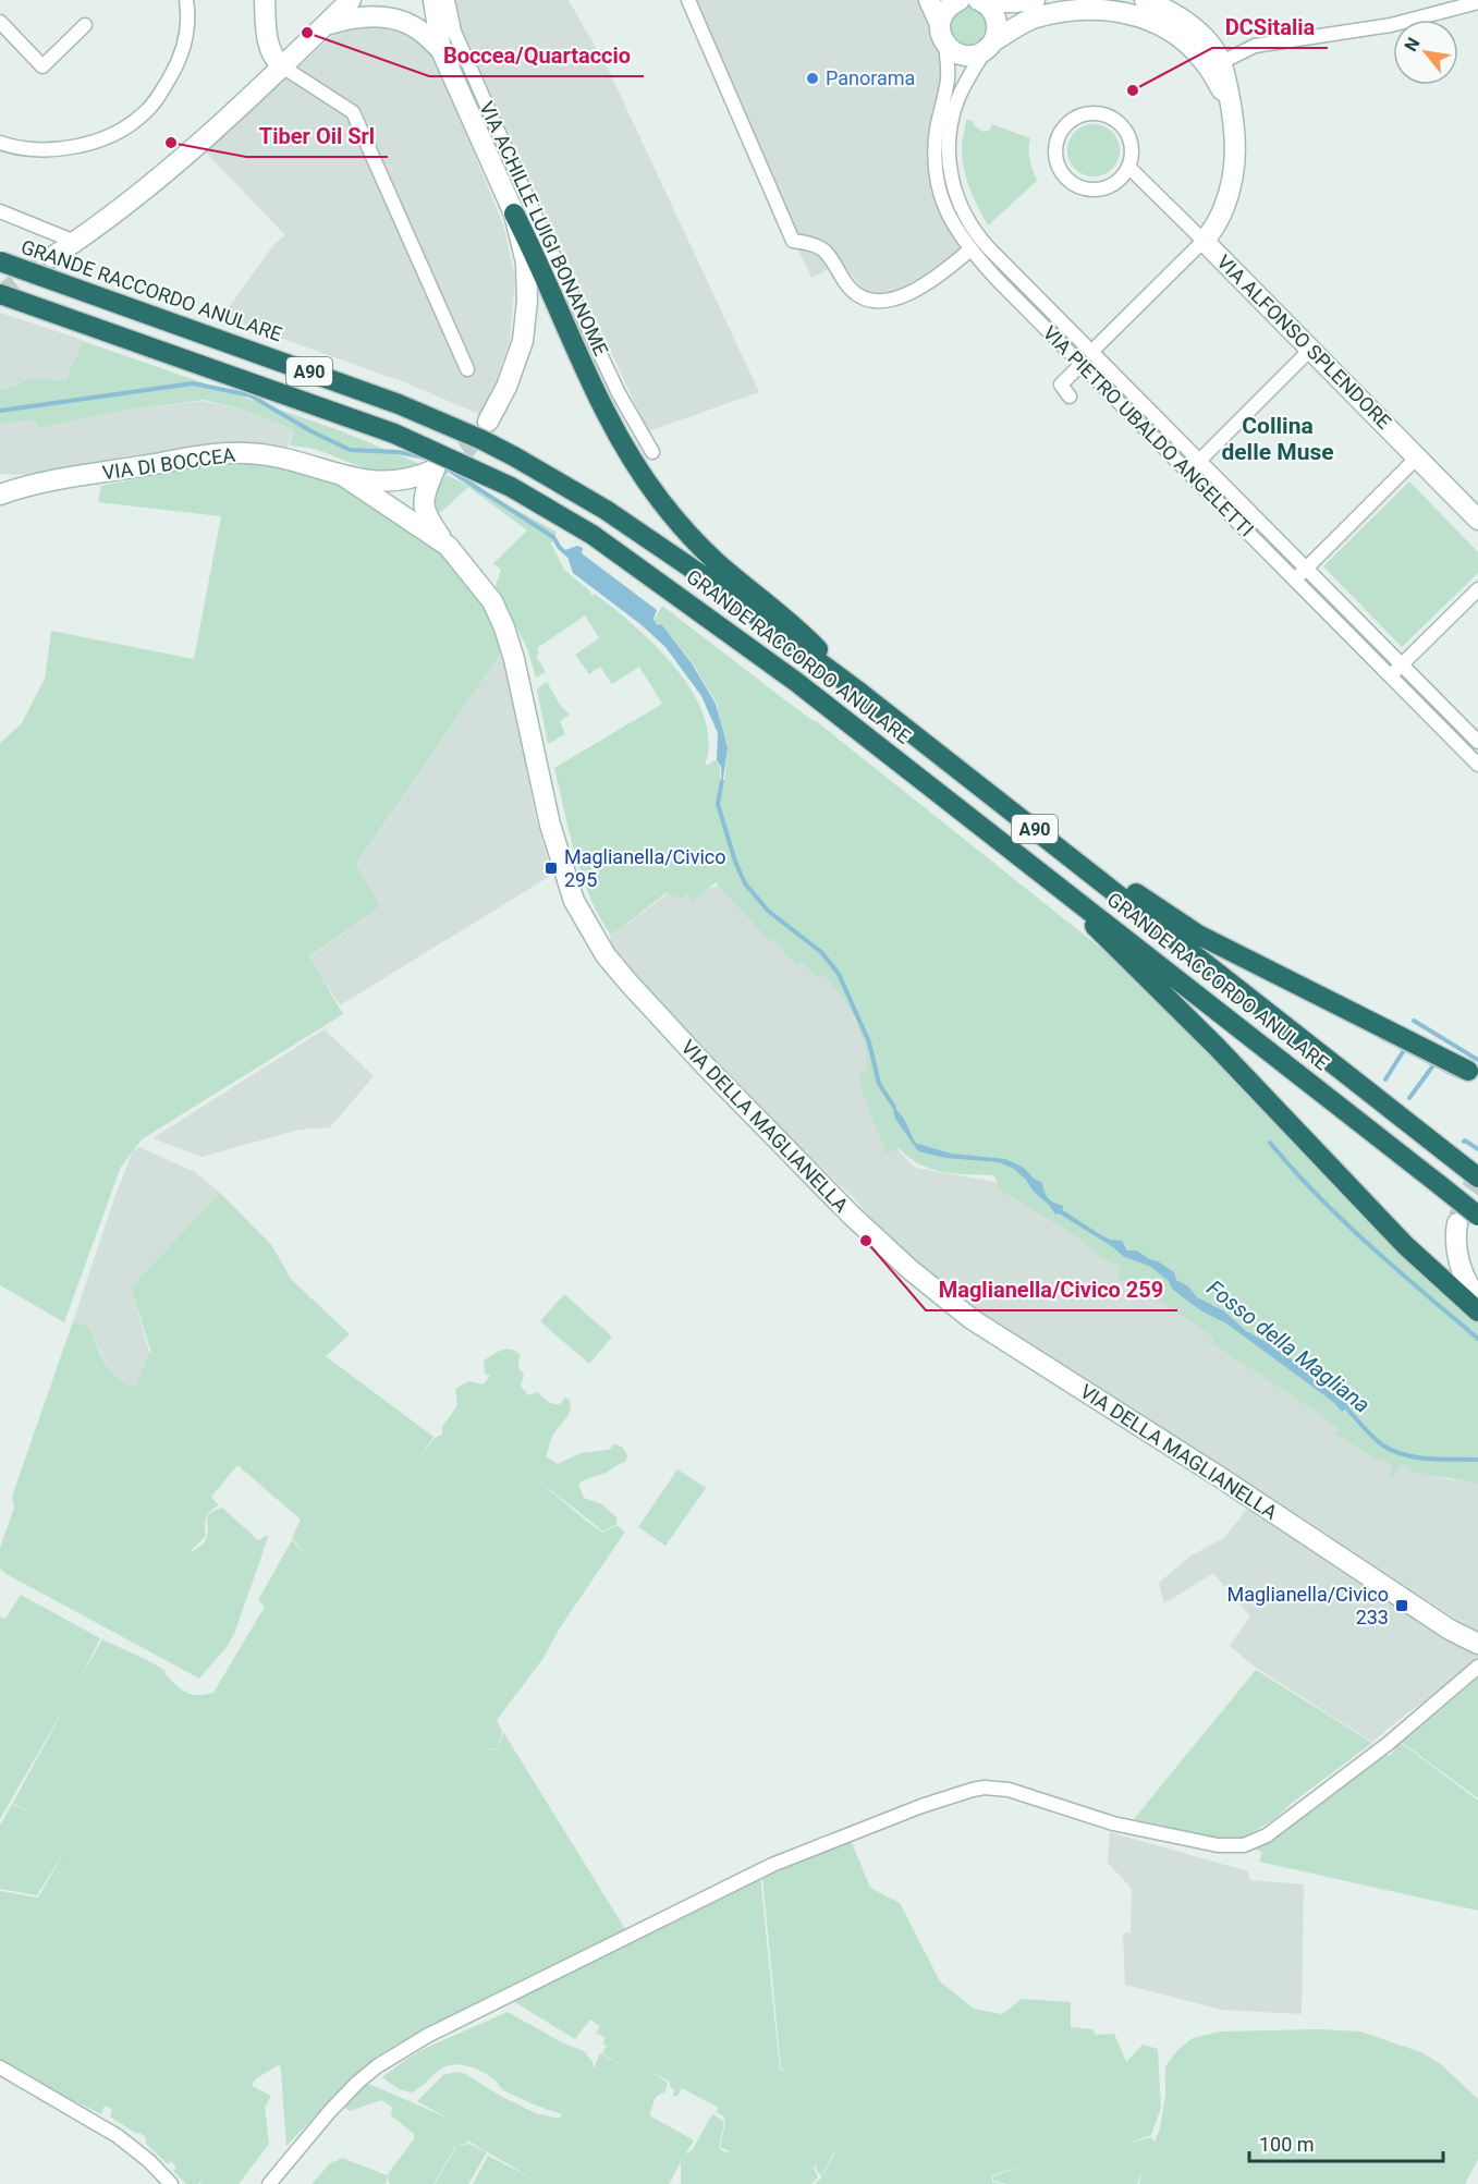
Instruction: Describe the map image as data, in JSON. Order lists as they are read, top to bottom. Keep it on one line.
{"streets":{"highway":["GRANDE RACCORDO ANULARE","A90"],"main road":["VIA ALFONSO SPLENDORE","VIA DI BOCCEA","VIA DELLA MAGLIANELLA"],"street":["VIA ACHILLE LUIGI BONANOME","VIA PIETRO UBALDO ANGELETTI"]},"crossings":[["VIA DI BOCCEA","VIA DELLA MAGLIANELLA"]],"districts":["Collina delle Muse"],"water":["Fosso della Magliana"],"places":{"other":["Boccea/Quartaccio","Panorama","DCSitalia","Tiber Oil Srl","Maglianella/Civico 259"],"transit":["Maglianella/Civico 295","Maglianella/Civico 233"]},"scale_bar":"100 m","north":"top left"}
